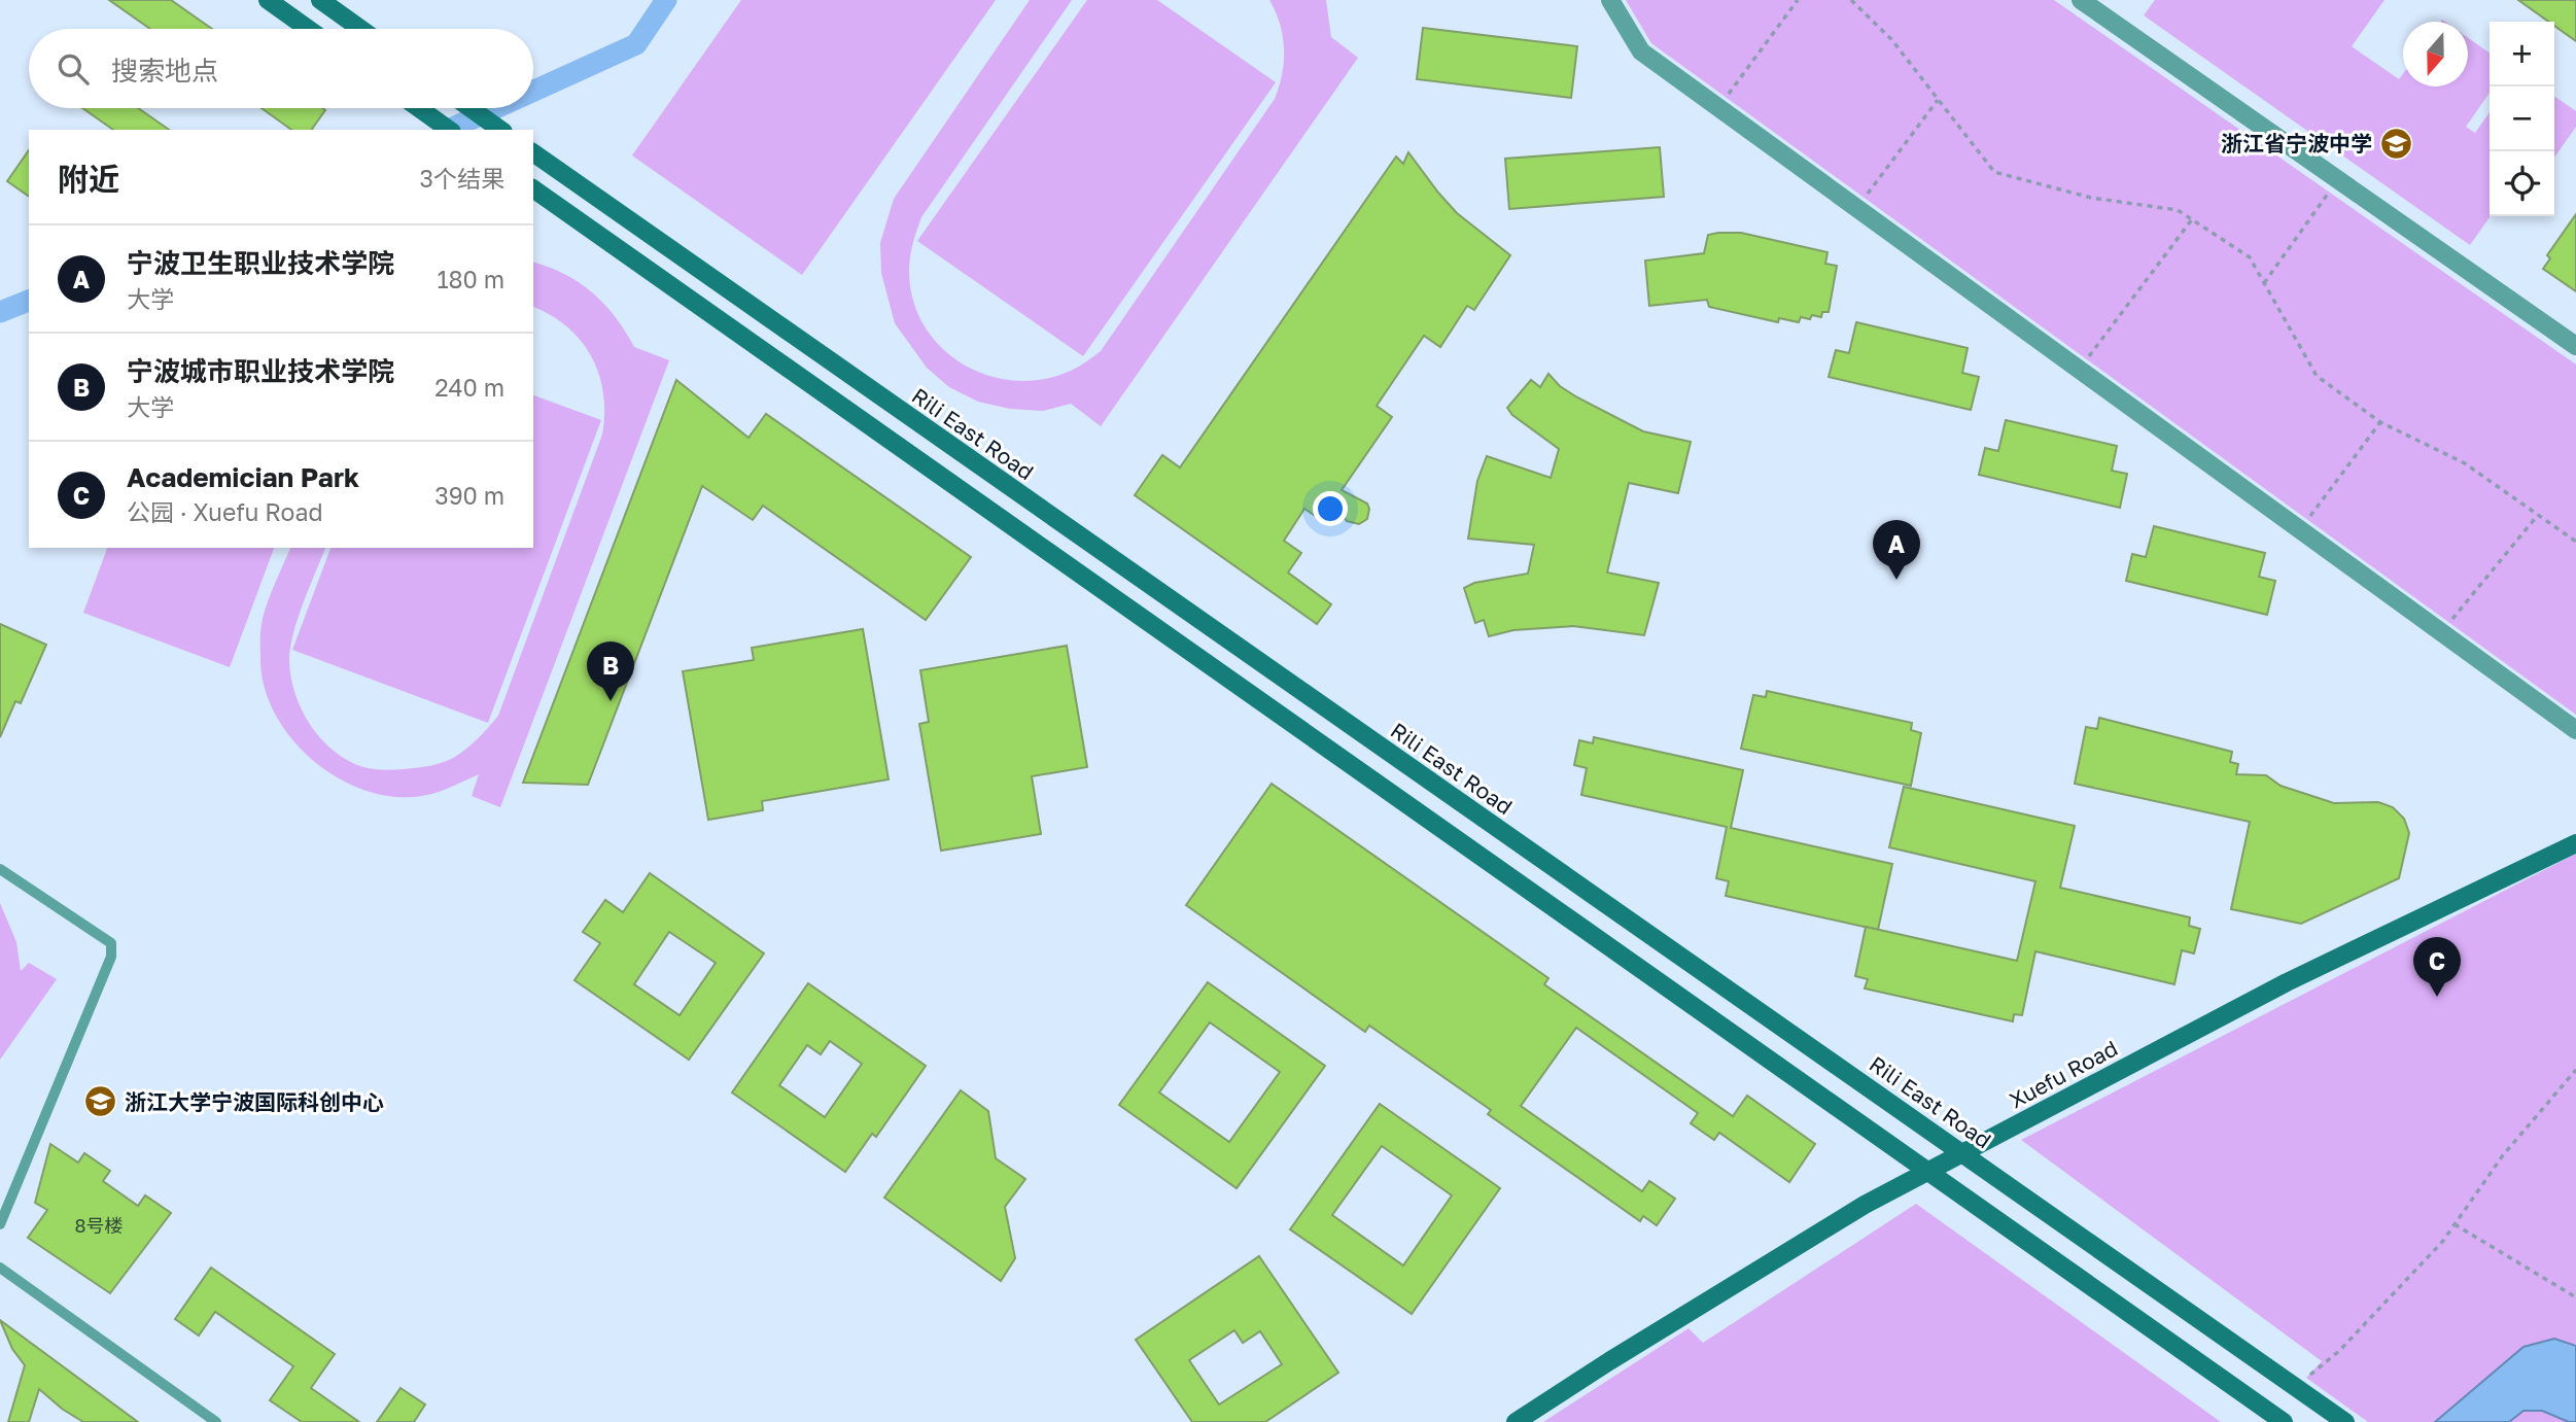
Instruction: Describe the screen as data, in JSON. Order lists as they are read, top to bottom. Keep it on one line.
{"streets":{"main road":["Rili East Road","Xuefu Road"]},"crossings":[["Rili East Road","Xuefu Road"]],"places":{"school or university":["浙江省宁波中学","浙江大学宁波国际科创中心"]},"house_numbers":["8号楼"],"north":"bottom","page":{"map_buttons":["+","−"],"search":"搜索地点","heading":["附近","3个结果"],"list":[{"mark":"A","name":"宁波卫生职业技术学院","note":"大学","value":"180 m"},{"mark":"B","name":"宁波城市职业技术学院","note":"大学","value":"240 m"},{"mark":"C","name":"Academician Park","note":"公园 · Xuefu Road","value":"390 m"}],"pins":["A","B","C"]}}
